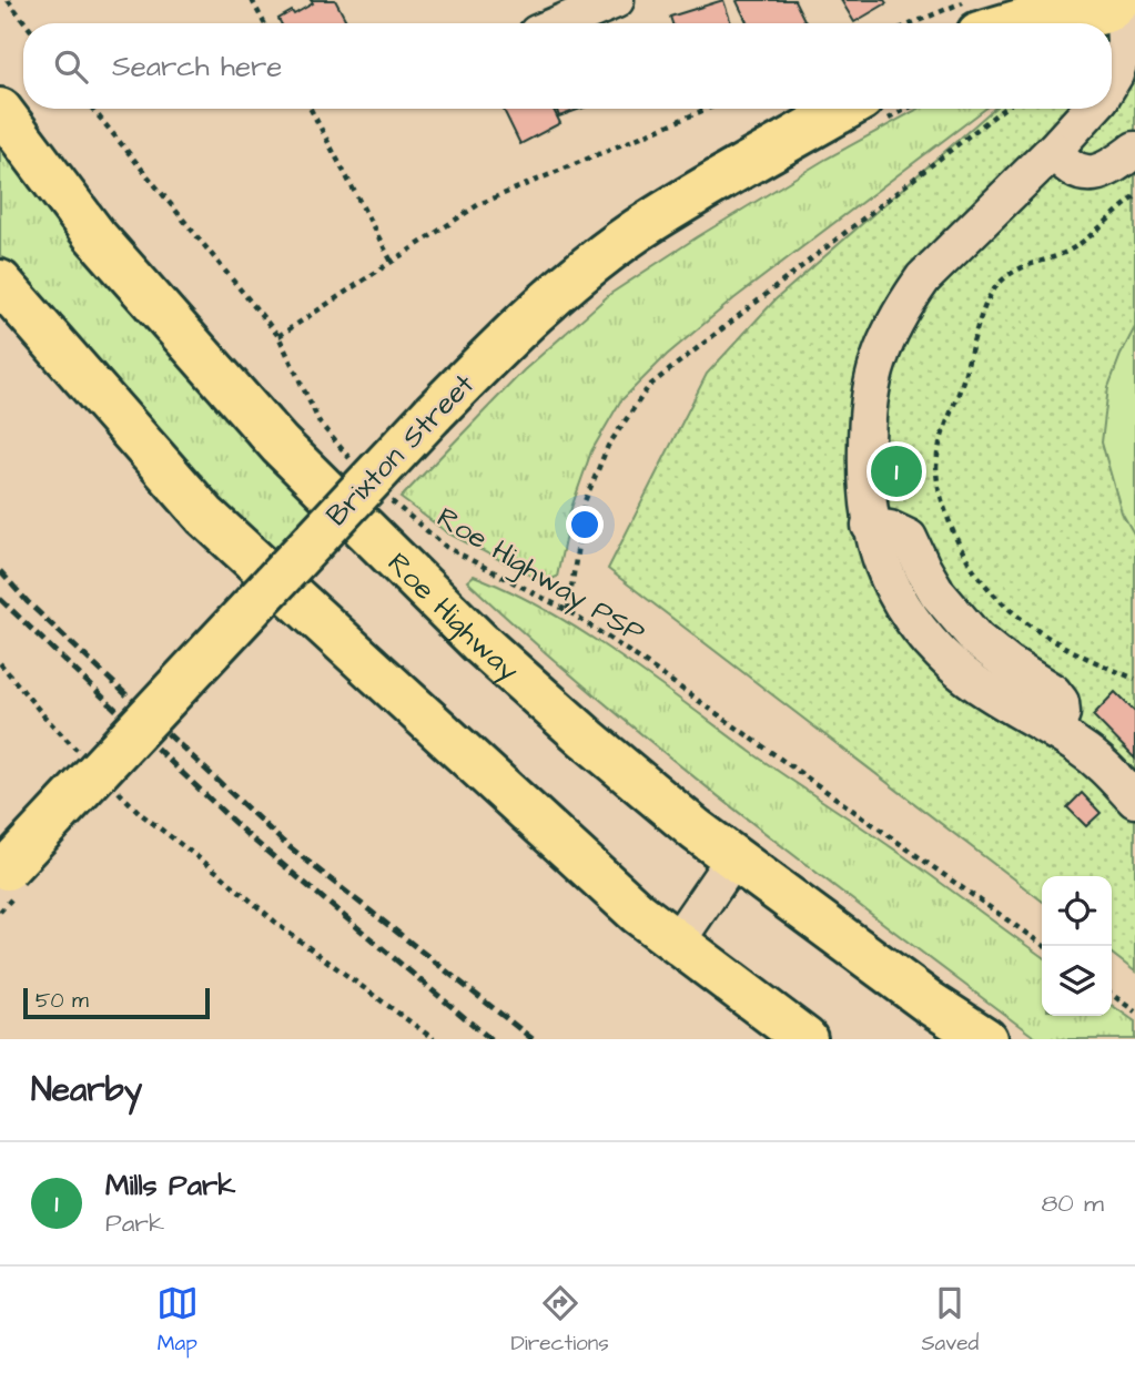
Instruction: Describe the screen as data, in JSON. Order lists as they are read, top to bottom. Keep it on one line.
{"streets":{"main road":["Brixton Street","Roe Highway"],"path":["Roe Highway PSP"]},"scale_bar":"50 m","page":{"search":"Search here","pins":"1","scale":"50 m","heading":"Nearby","list":[{"mark":"1","name":"Mills Park","note":"Park","value":"80 m"}],"nav":["Map","Directions","Saved"]}}
